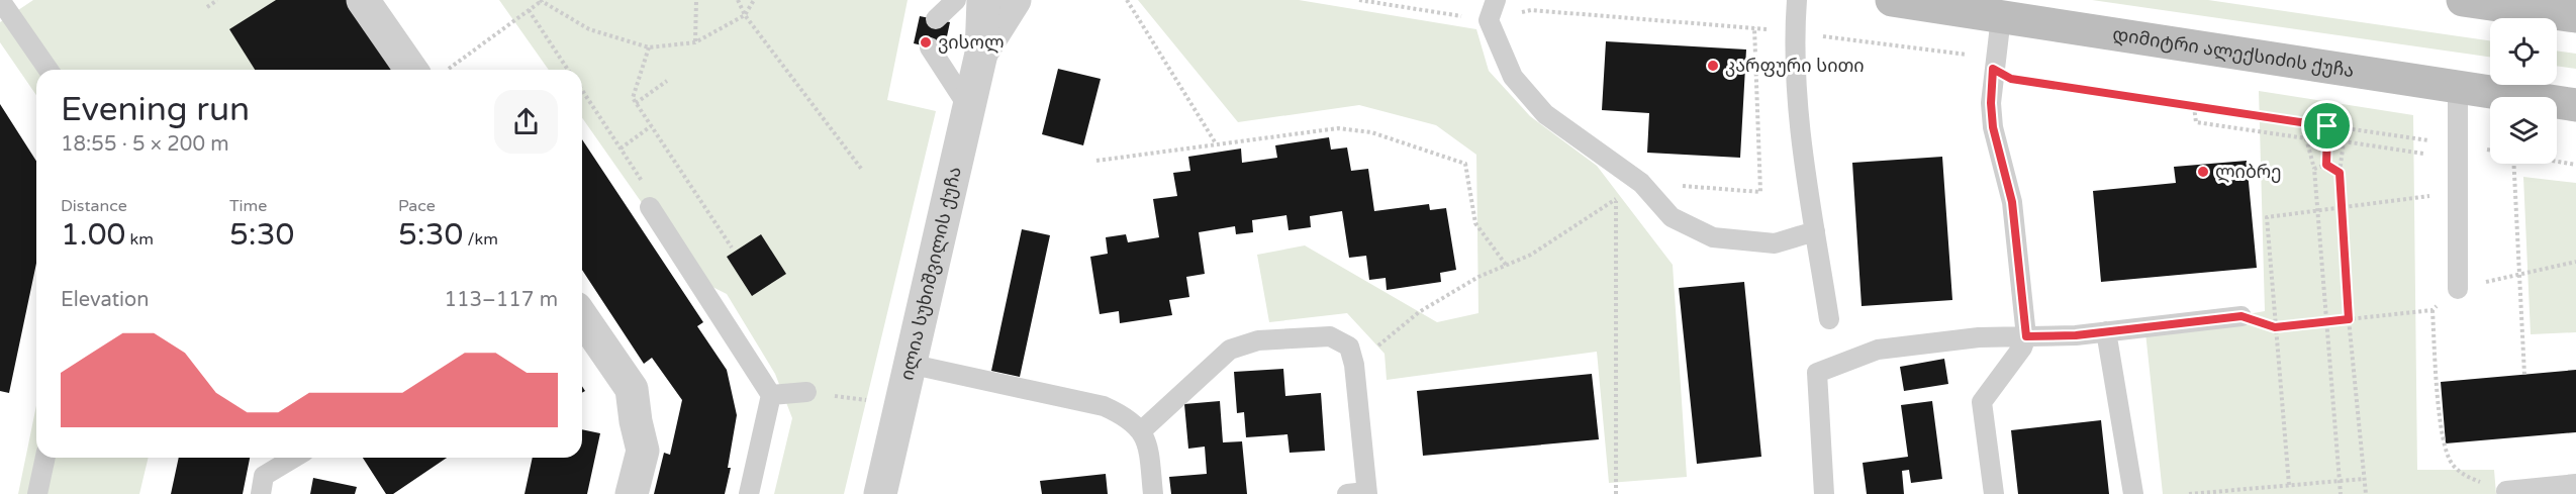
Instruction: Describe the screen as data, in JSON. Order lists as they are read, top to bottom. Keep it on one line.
{"streets":{"main road":["დიმიტრი ალექსიძის ქუჩა"],"street":["ილია სუხიშვილის ქუჩა"]},"places":["ვისოლ","კარფური სითი","ლიბრე"],"page":{"heading":["Evening run","18:55 · 5 × 200 m"],"stats":[["Distance","1.00 km"],["Time","5:30"],["Pace","5:30 /km"]],"chart":["Elevation","113–117 m"]}}
